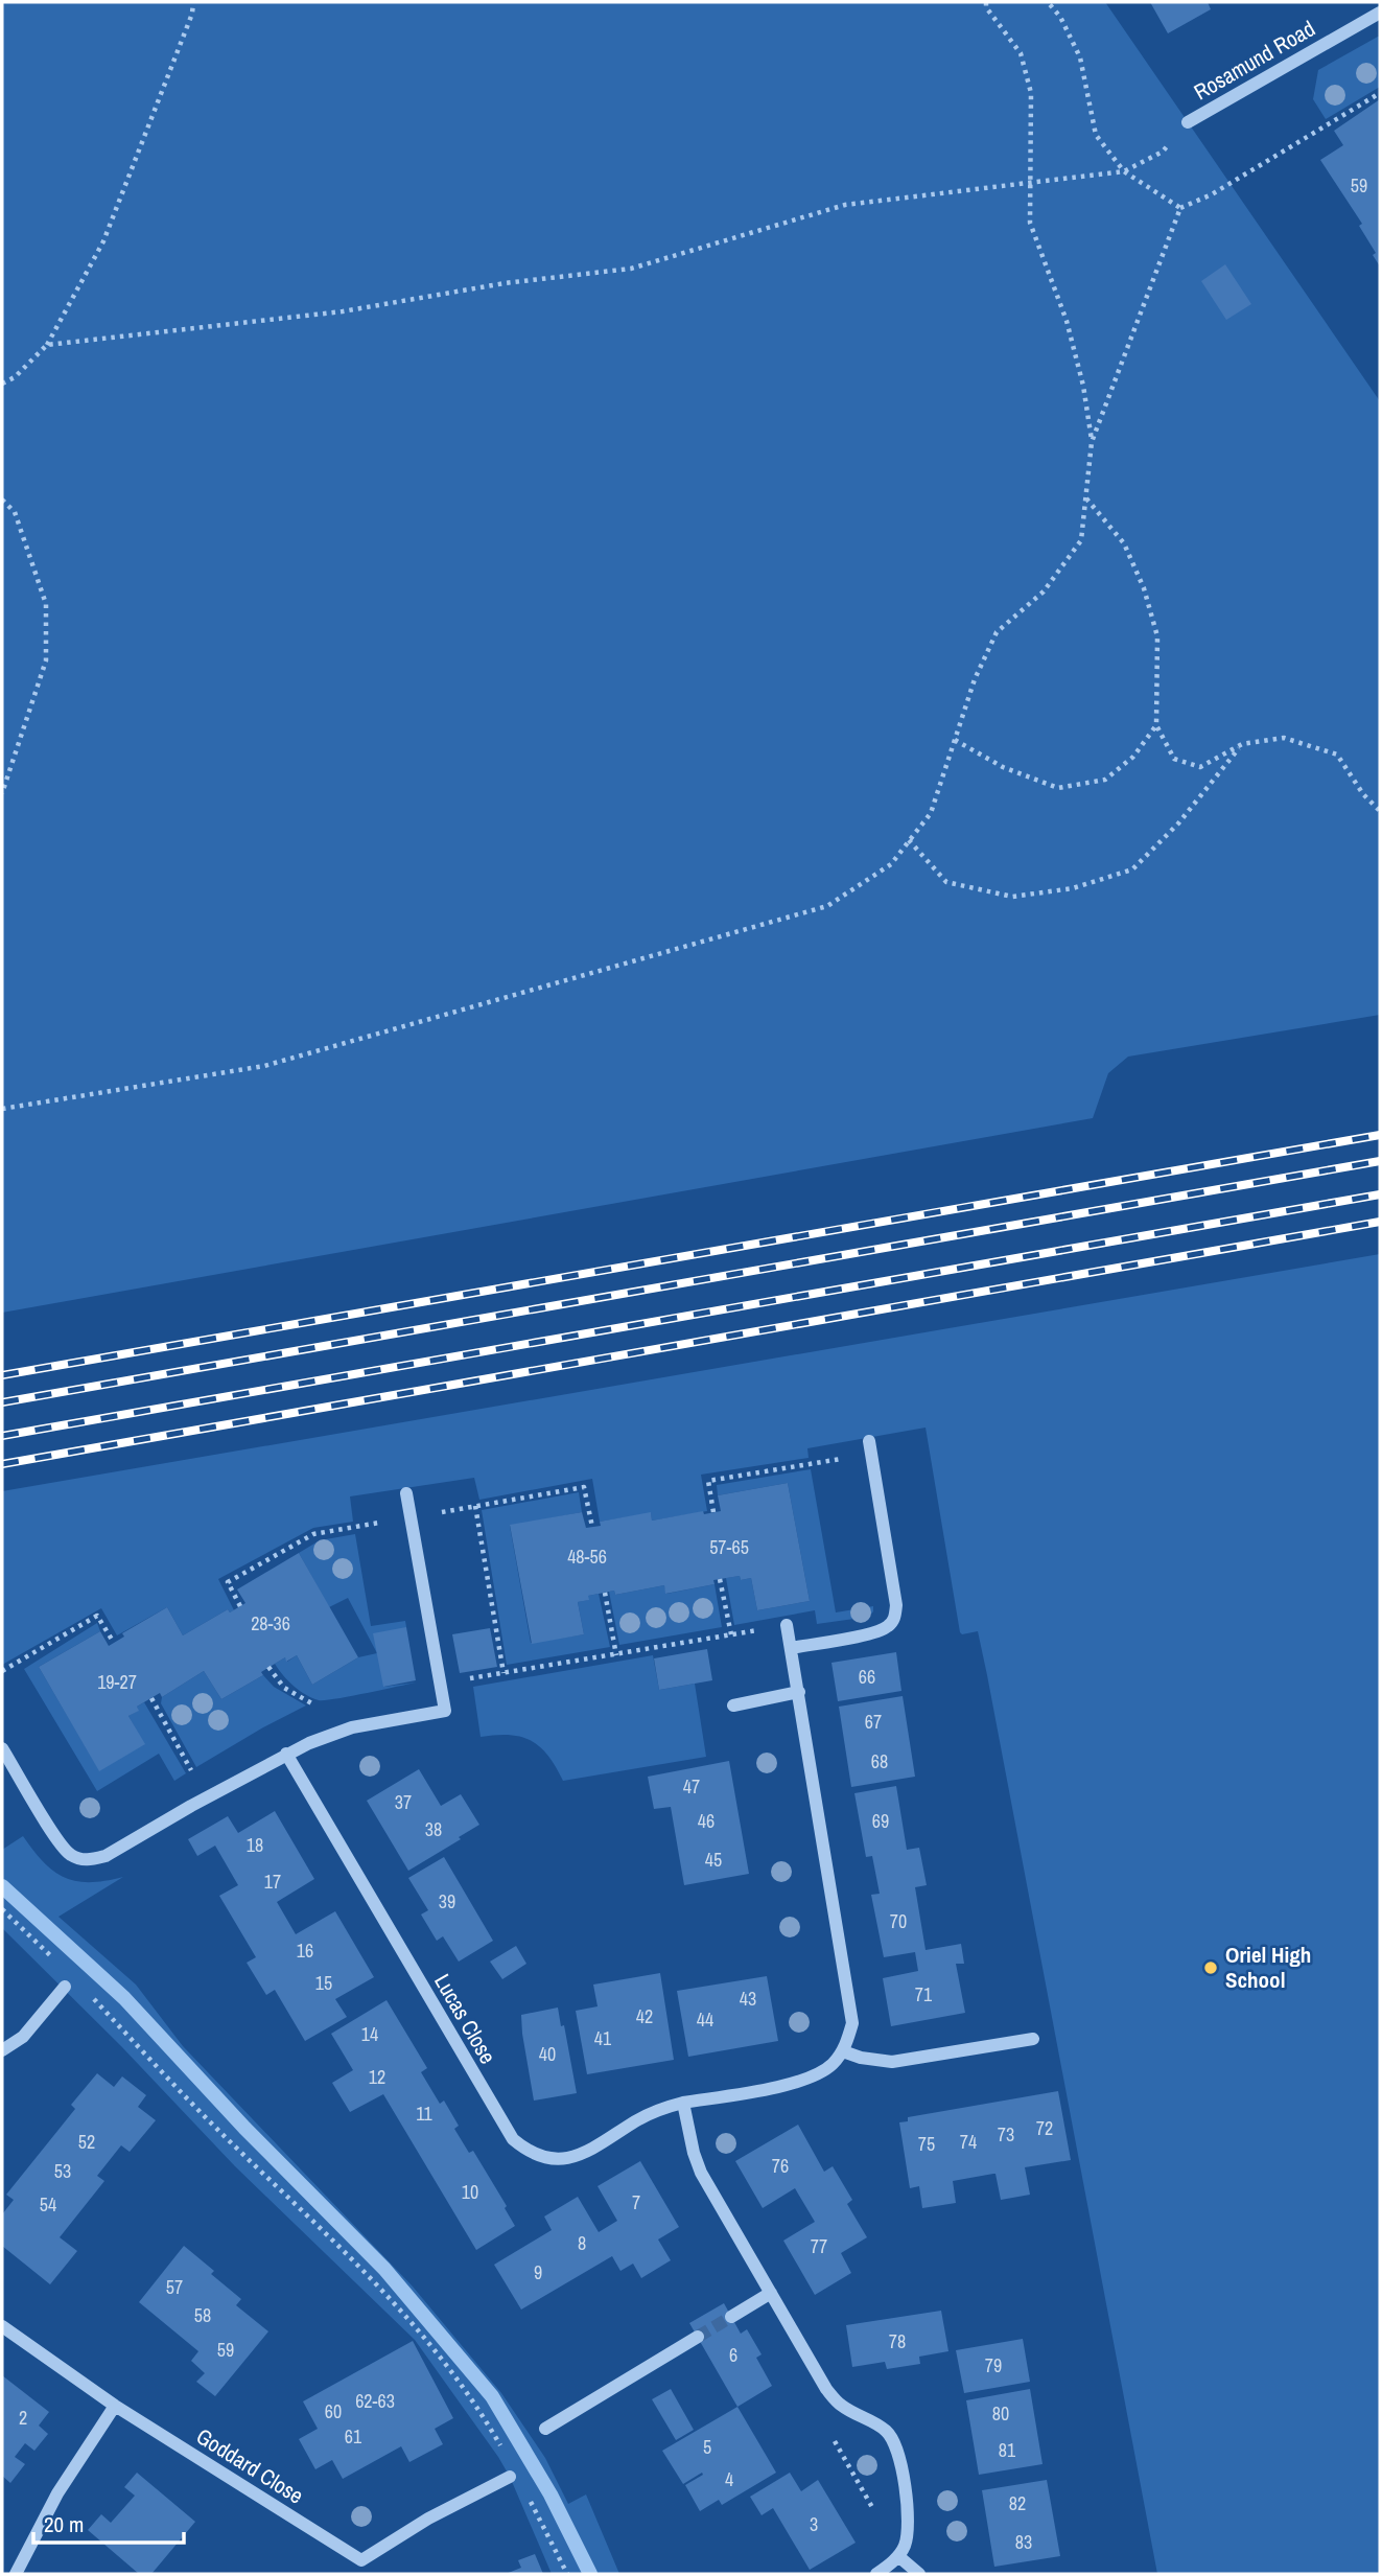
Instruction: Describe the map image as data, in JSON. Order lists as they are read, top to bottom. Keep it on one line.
{"streets":{"street":["Rosamund Road","Lucas Close","Goddard Close"]},"places":["Oriel High School"],"house_numbers":["59","57-65","48-56","28-36","66","19-27","67","68","47","37","46","69","38","18","45","17","39","70","16","15","71","43","42","44","14","41","40","12","11","72","73","52","74","75","76","53","10","7","54","8","77","9","57","58","78","59","6","79","62-63","60","80","2","61","5","81","4","82","3","83"],"scale_bar":"20 m"}
